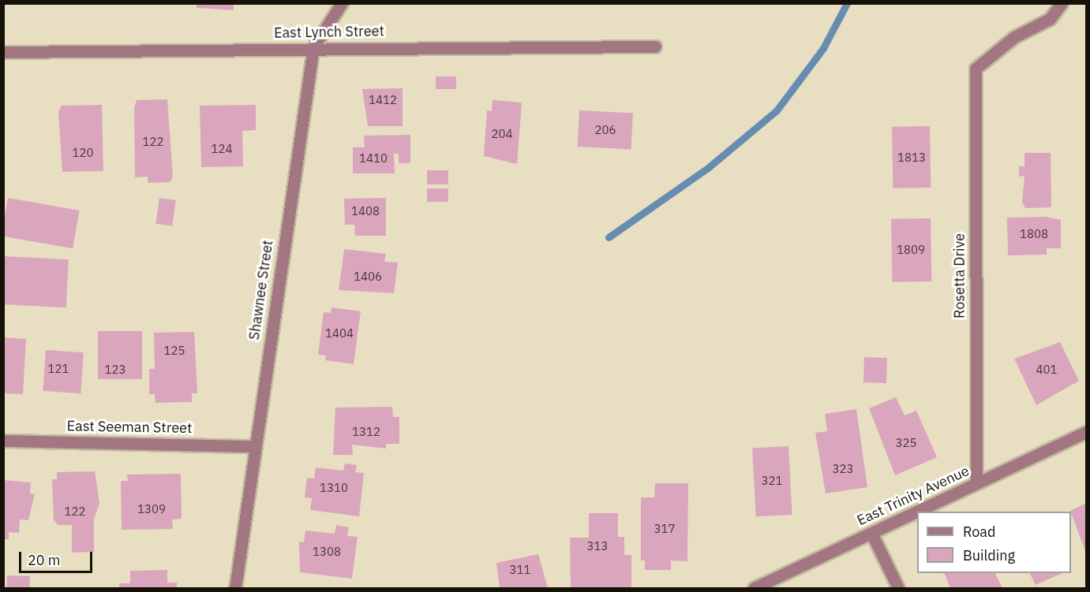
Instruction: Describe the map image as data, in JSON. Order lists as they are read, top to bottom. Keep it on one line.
{"streets":{"street":["East Lynch Street","Rosetta Drive","Shawnee Street","East Seeman Street","East Trinity Avenue"]},"crossings":[["East Lynch Street","Shawnee Street"],["Rosetta Drive","East Trinity Avenue"],["Shawnee Street","East Seeman Street"]],"house_numbers":["1412","206","204","122","124","120","1813","1410","1408","1808","1809","1406","1404","125","121","123","401","1312","325","323","321","1310","1309","122","317","313","1308","311"],"legend":["Road","Building"],"scale_bar":"20 m"}
